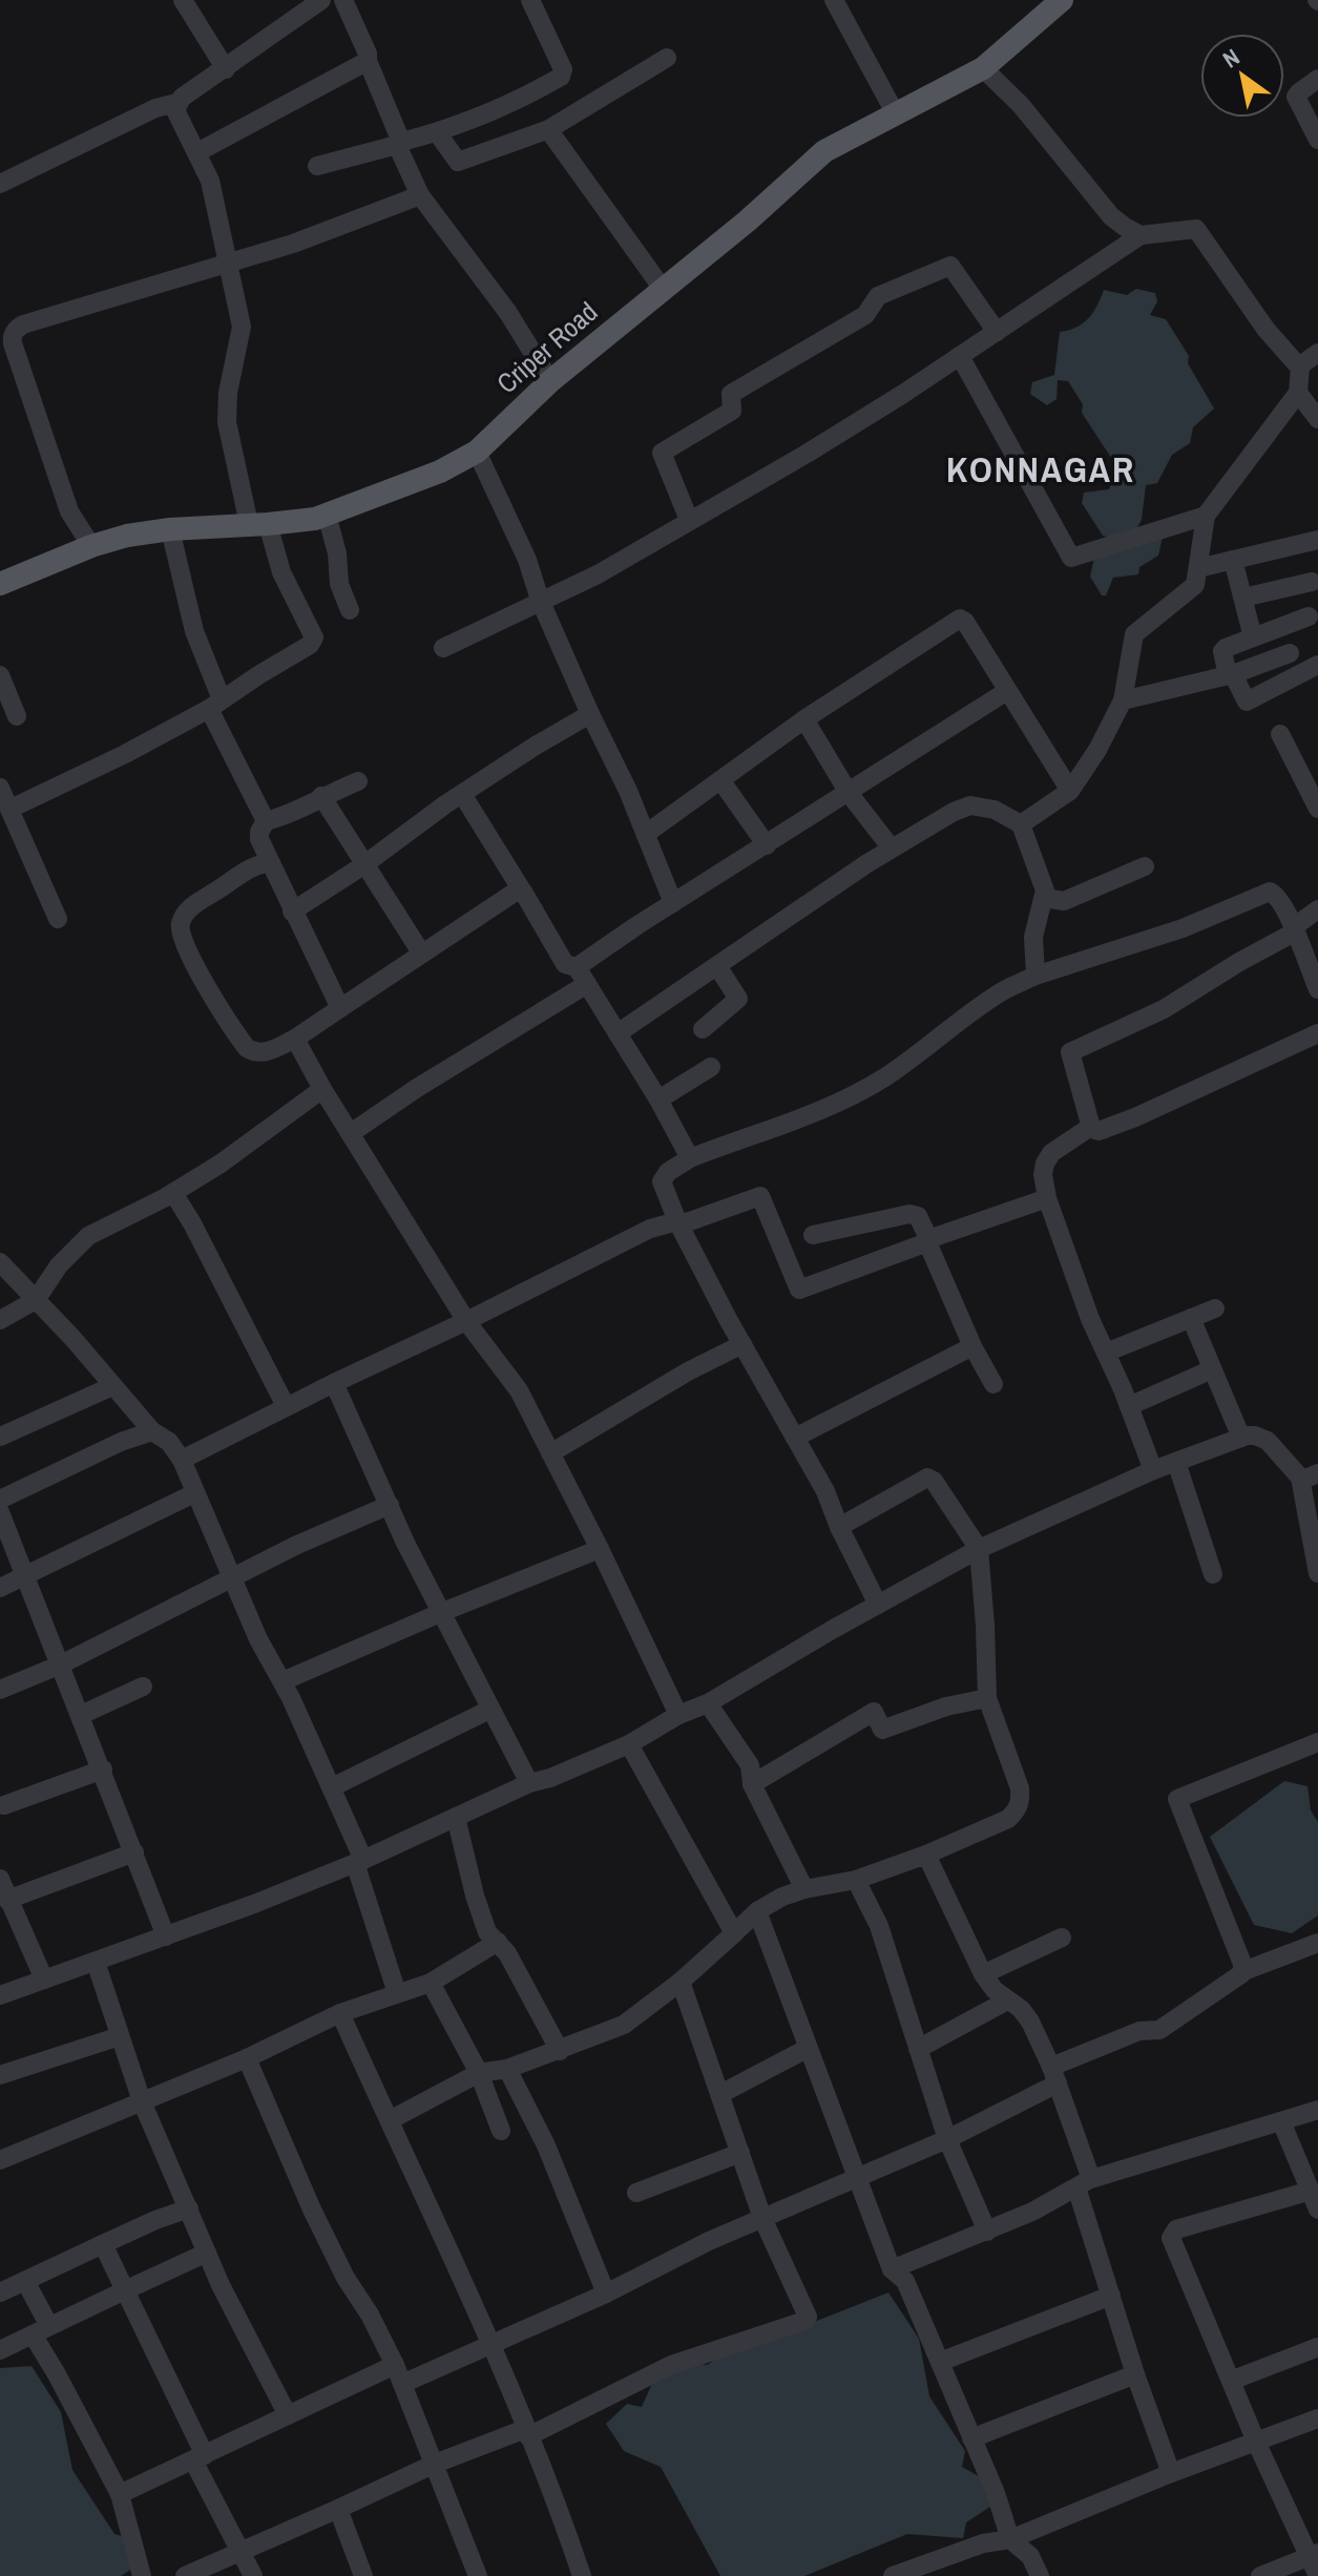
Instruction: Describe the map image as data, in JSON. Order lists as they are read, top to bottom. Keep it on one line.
{"streets":{"main road":["Criper Road"]},"districts":["KONNAGAR"],"north":"top left"}
